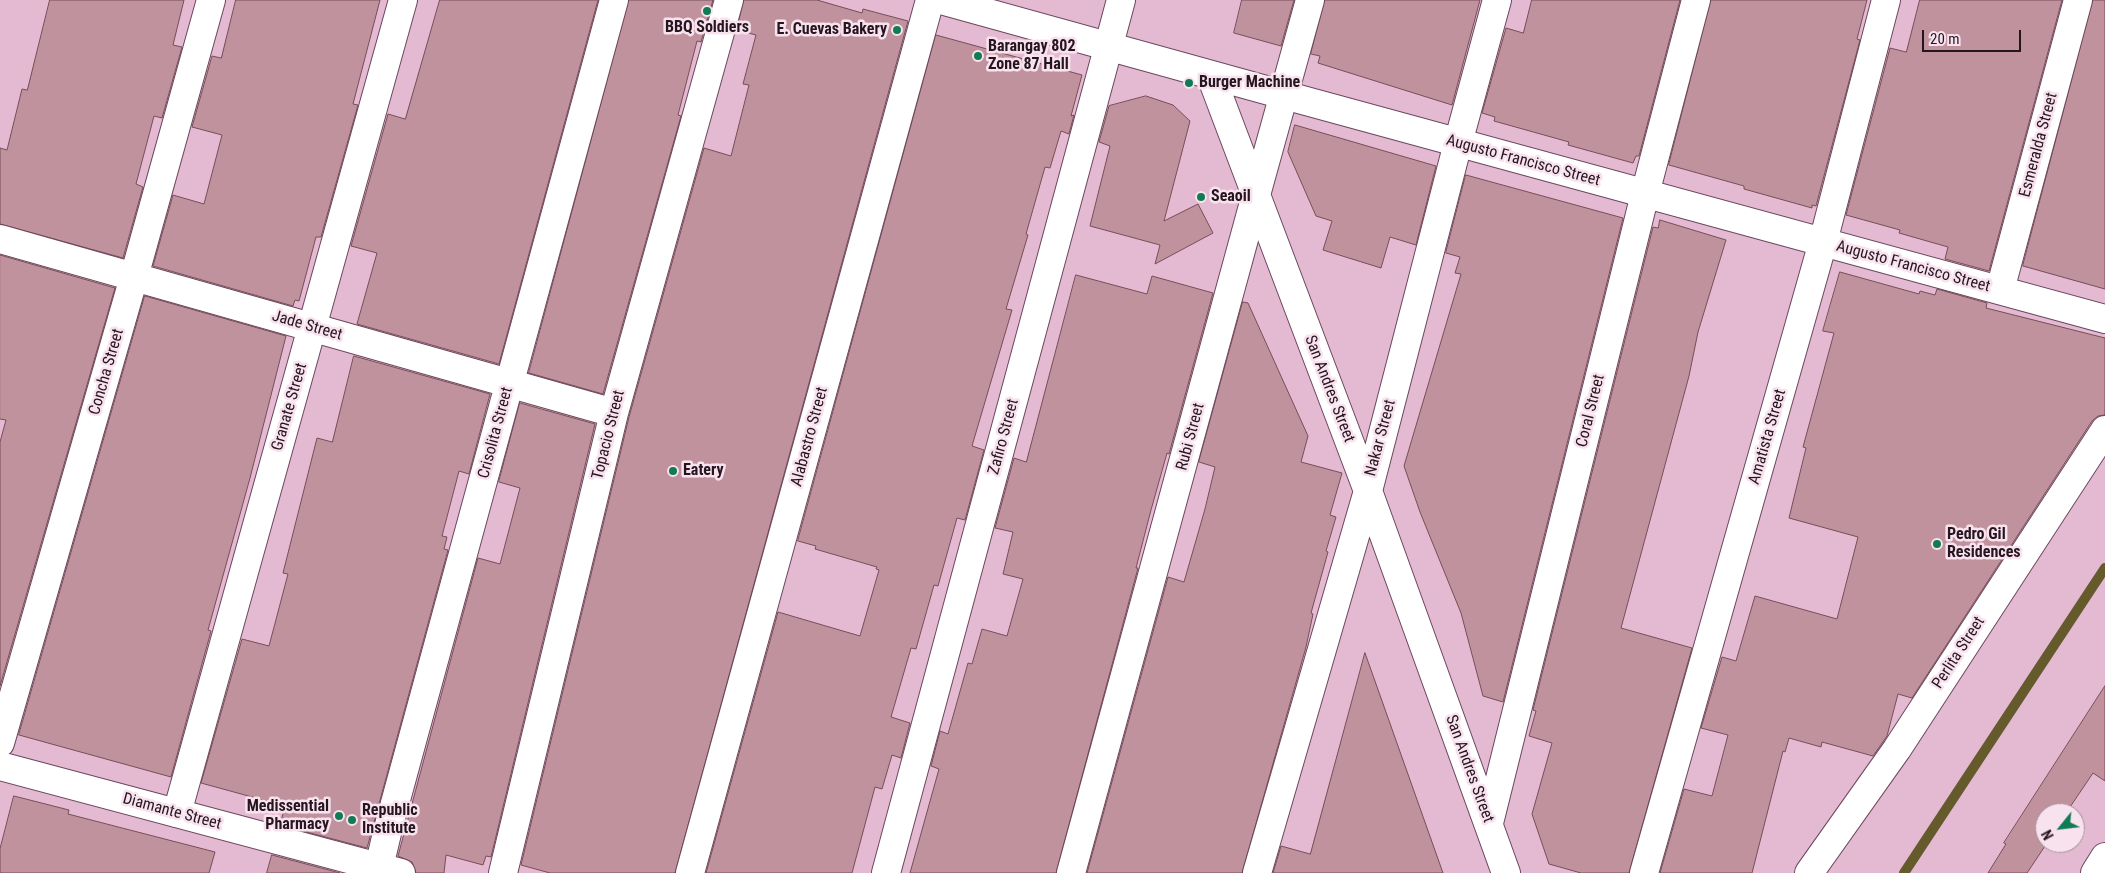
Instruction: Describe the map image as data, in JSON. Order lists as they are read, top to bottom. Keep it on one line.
{"streets":{"street":["Esmeralda Street","Augusto Francisco Street","Jade Street","Concha Street","San Andres Street","Granate Street","Coral Street","Crisolita Street","Topacio Street","Alabastro Street","Zafiro Street","Rubi Street","Amatista Street","Nakar Street","Perlita Street","Diamante Street"]},"crossings":[["Esmeralda Street","Augusto Francisco Street"],["Augusto Francisco Street","San Andres Street"],["Augusto Francisco Street","Coral Street"],["Augusto Francisco Street","Zafiro Street"],["Augusto Francisco Street","Rubi Street"],["Augusto Francisco Street","Amatista Street"],["Augusto Francisco Street","Nakar Street"],["Jade Street","Concha Street"],["Jade Street","Granate Street"],["Jade Street","Crisolita Street"],["Jade Street","Topacio Street"],["San Andres Street","Coral Street"],["San Andres Street","Rubi Street"],["San Andres Street","Nakar Street"],["Granate Street","Diamante Street"],["Crisolita Street","Diamante Street"]],"places":["BBQ Soldiers","E. Cuevas Bakery","Barangay 802 Zone 87 Hall","Burger Machine","Seaoil","Eatery","Pedro Gil Residences","Medissential Pharmacy","Republic Institute"],"scale_bar":"20 m","north":"bottom left"}
